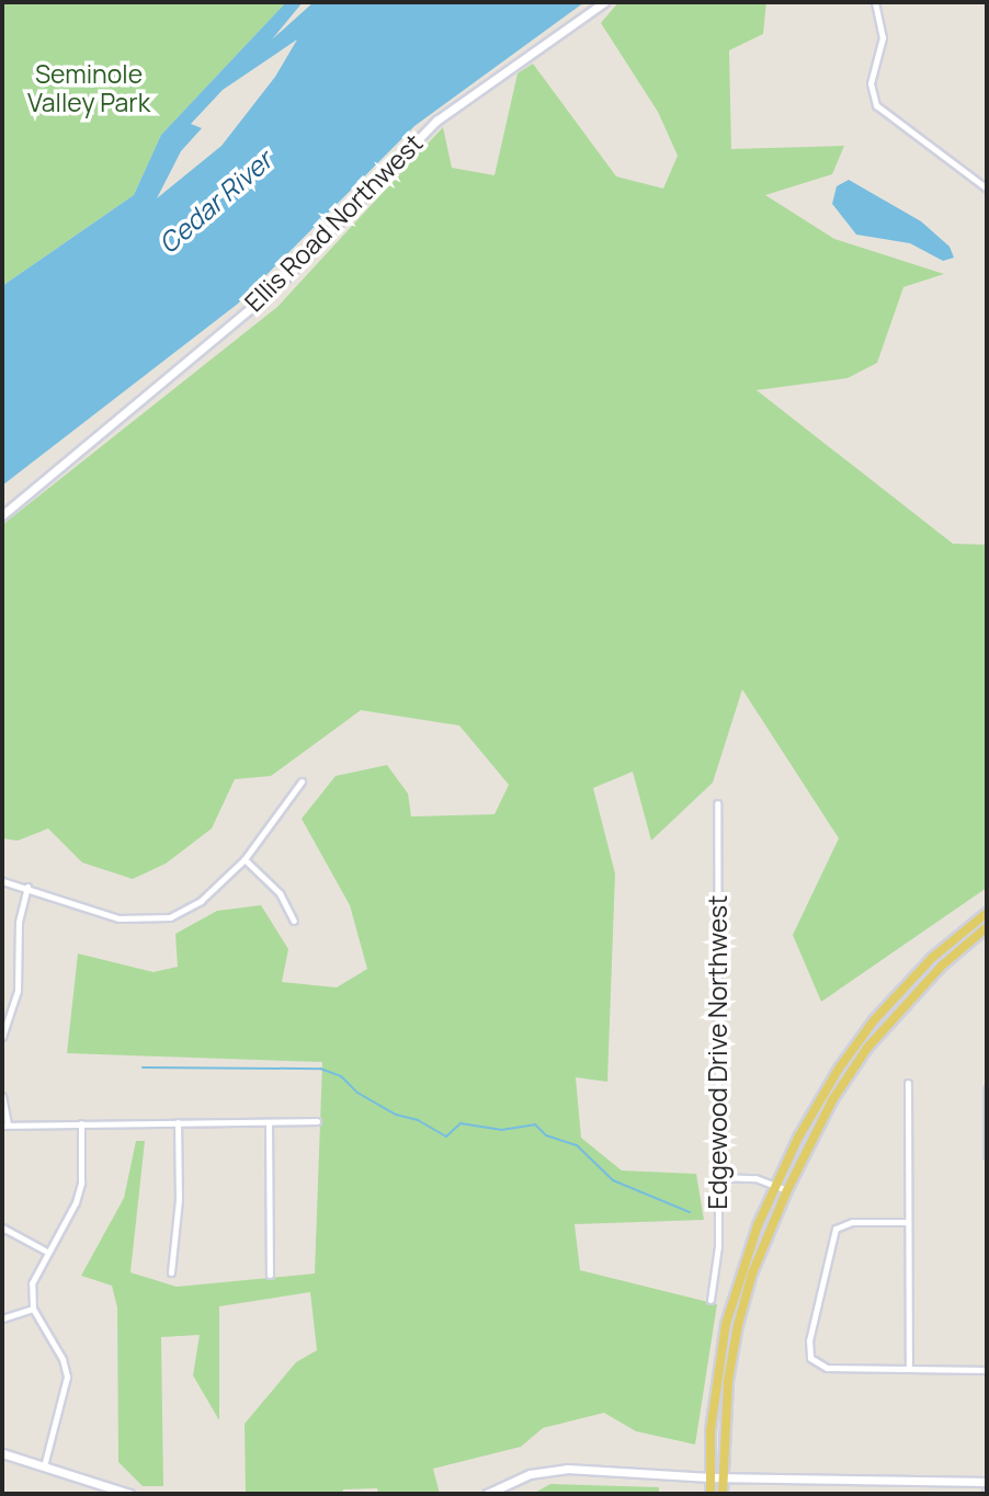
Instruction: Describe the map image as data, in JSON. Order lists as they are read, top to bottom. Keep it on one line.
{"streets":{"street":["Ellis Road Northwest","Edgewood Drive Northwest"]},"water":["Cedar River"],"parks":["Seminole Valley Park"]}
